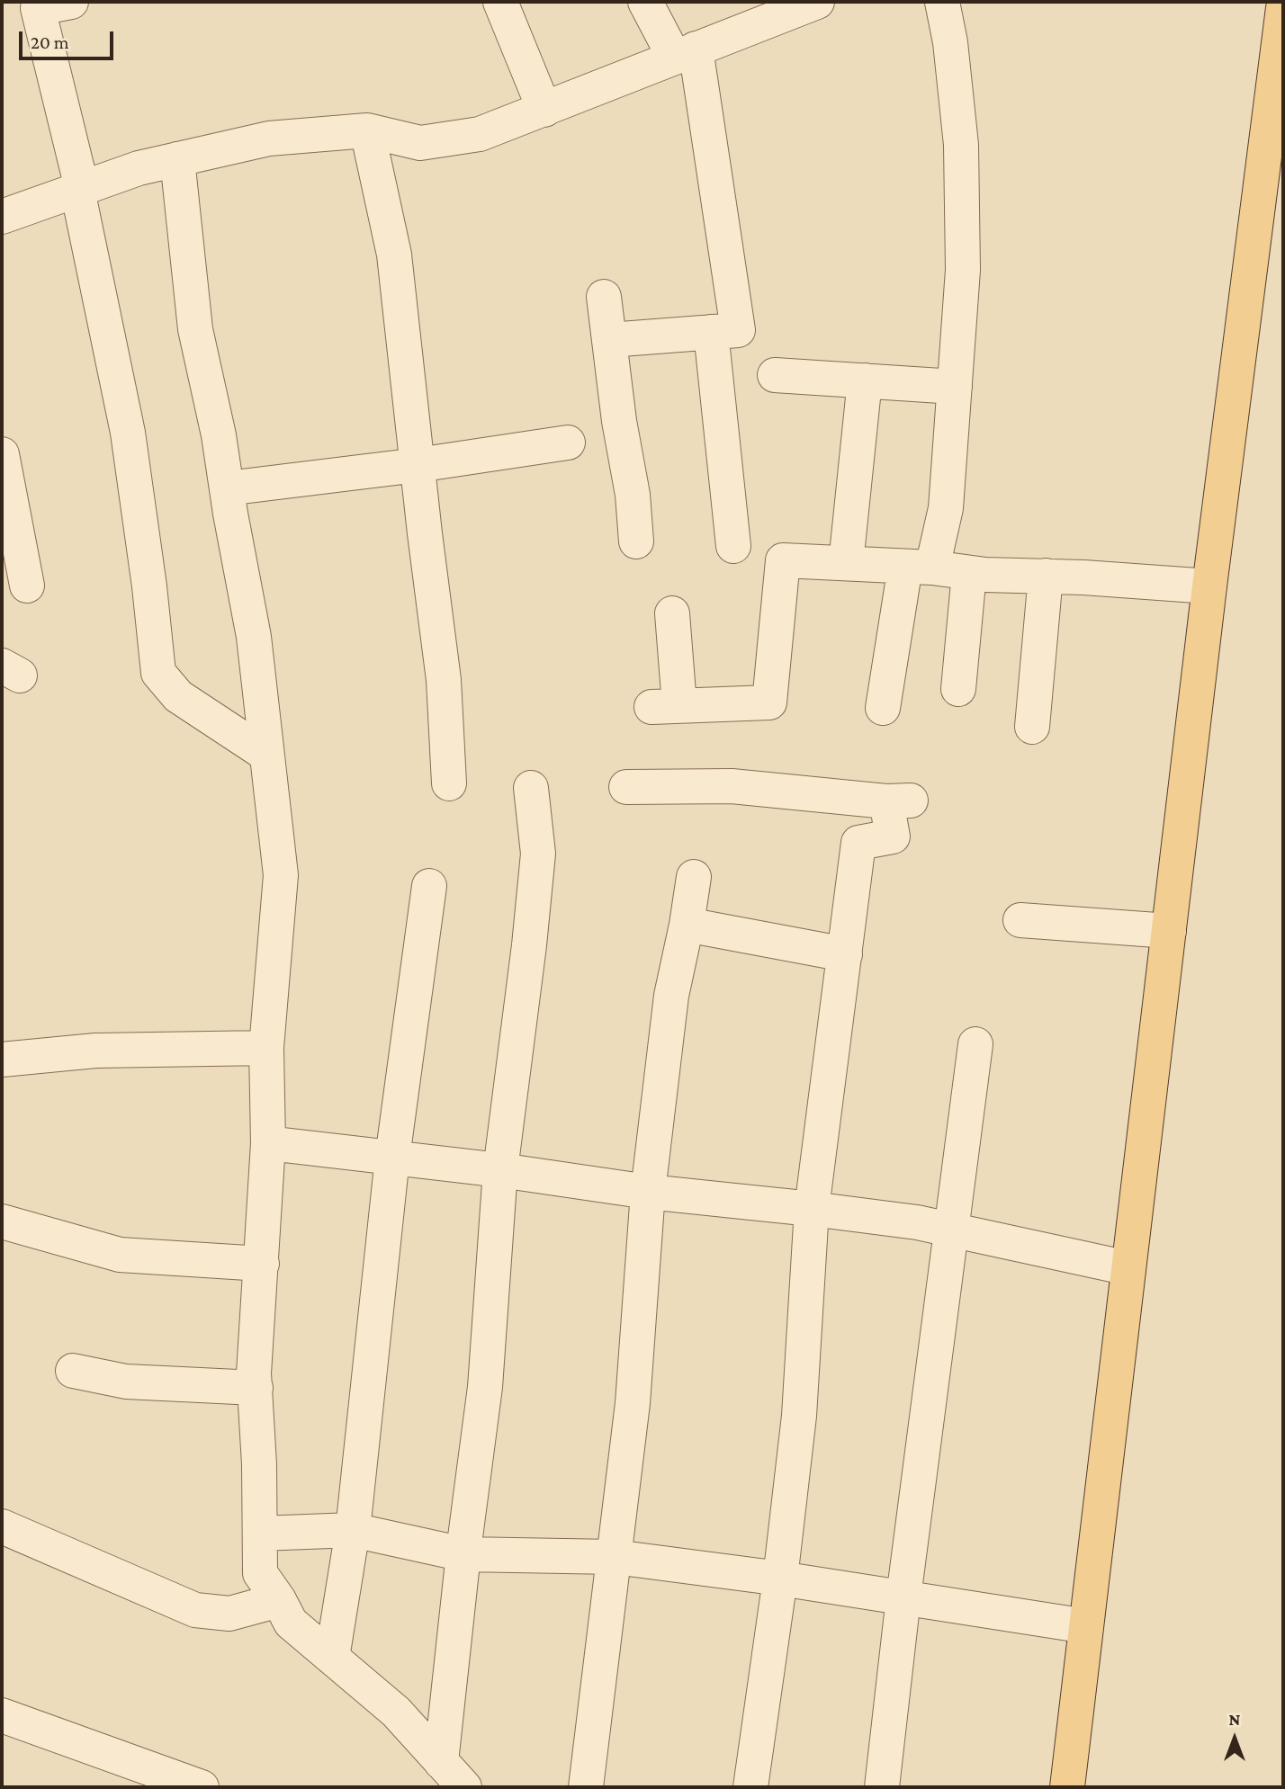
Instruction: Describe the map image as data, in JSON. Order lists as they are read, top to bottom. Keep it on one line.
{"scale_bar":"20 m","north":"top"}
